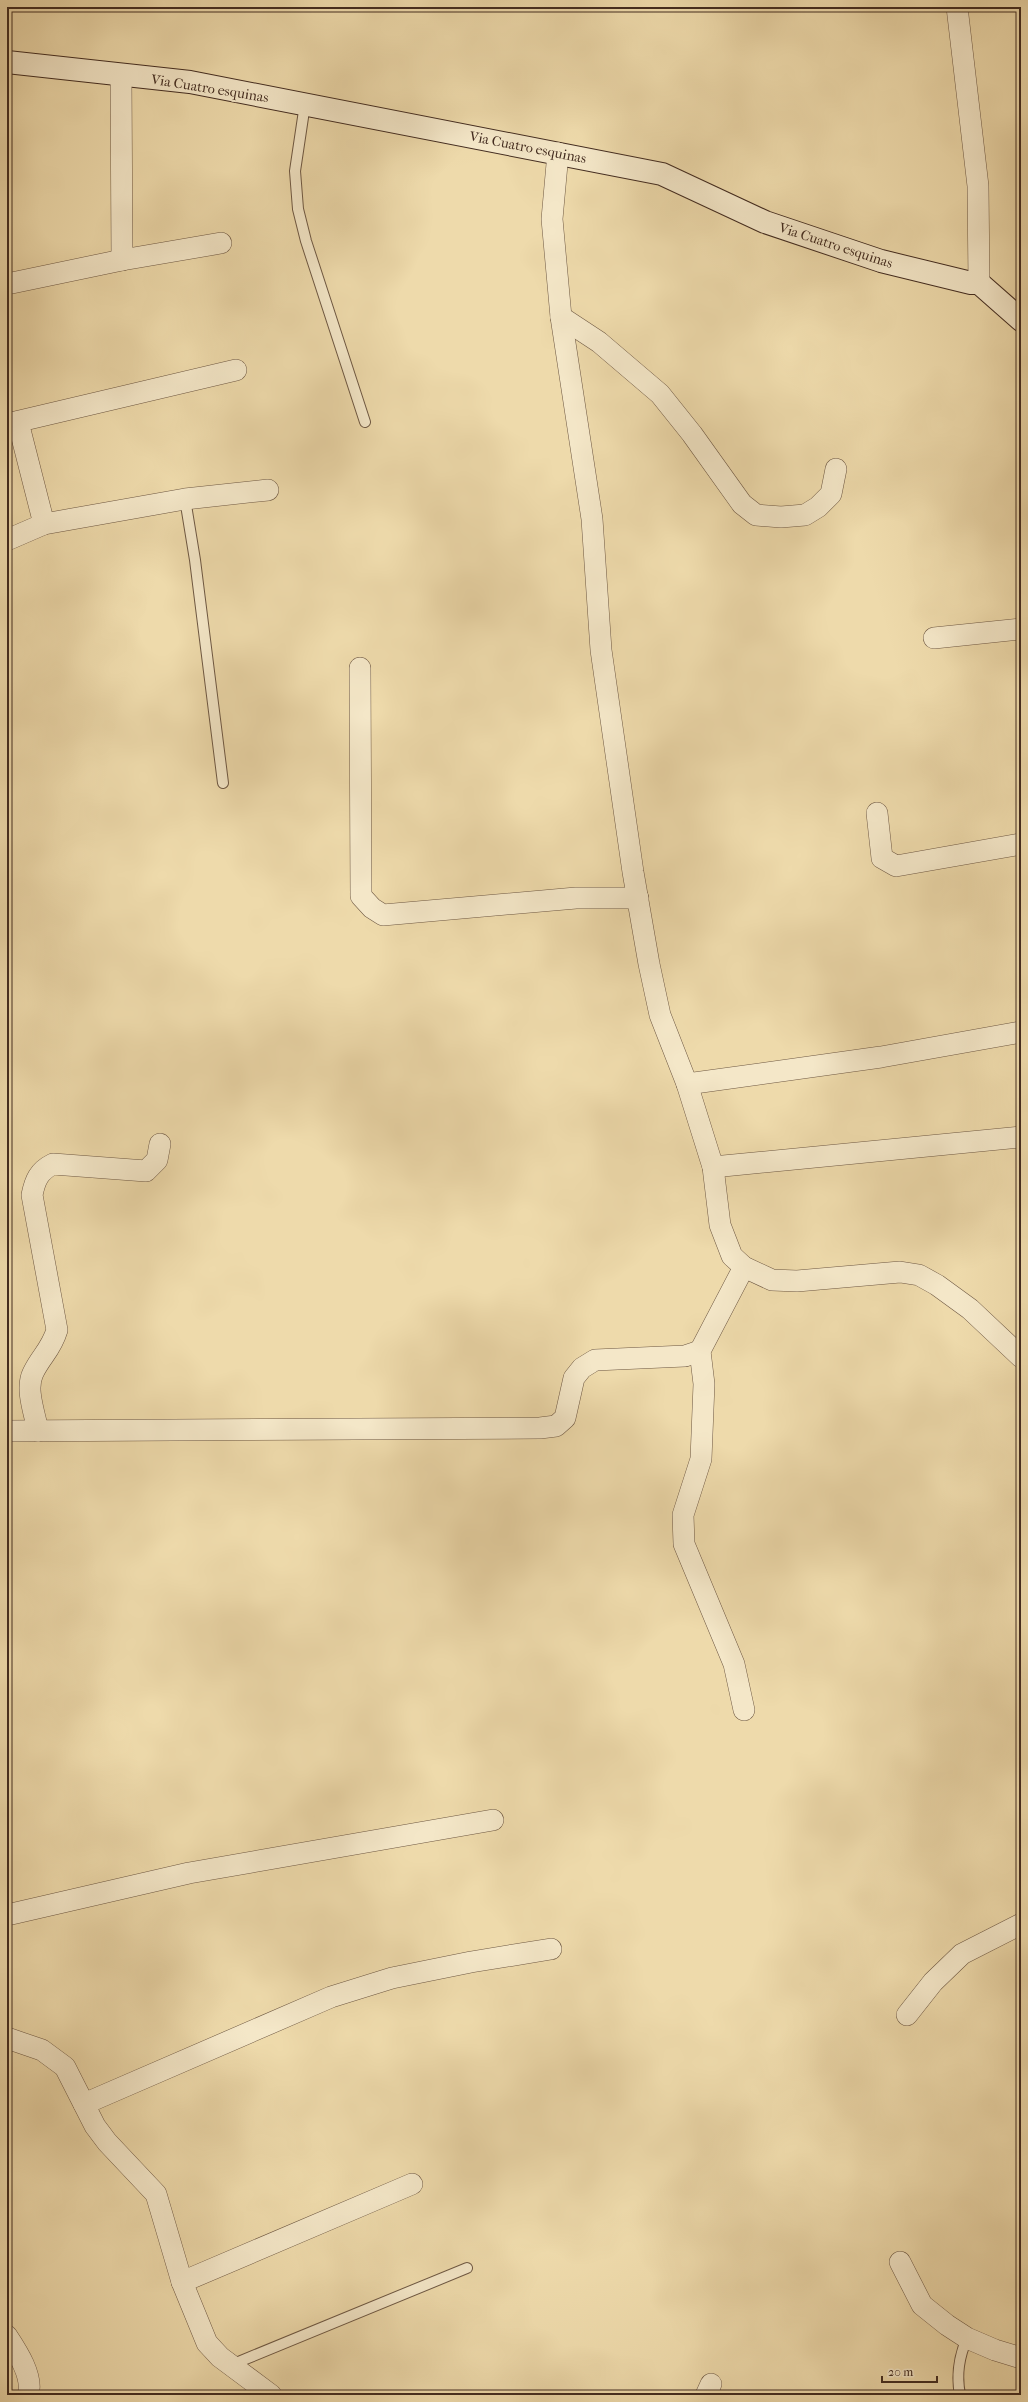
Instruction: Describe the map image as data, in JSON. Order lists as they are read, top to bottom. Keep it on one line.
{"streets":{"street":["Via Cuatro esquinas"]},"scale_bar":"20 m"}
